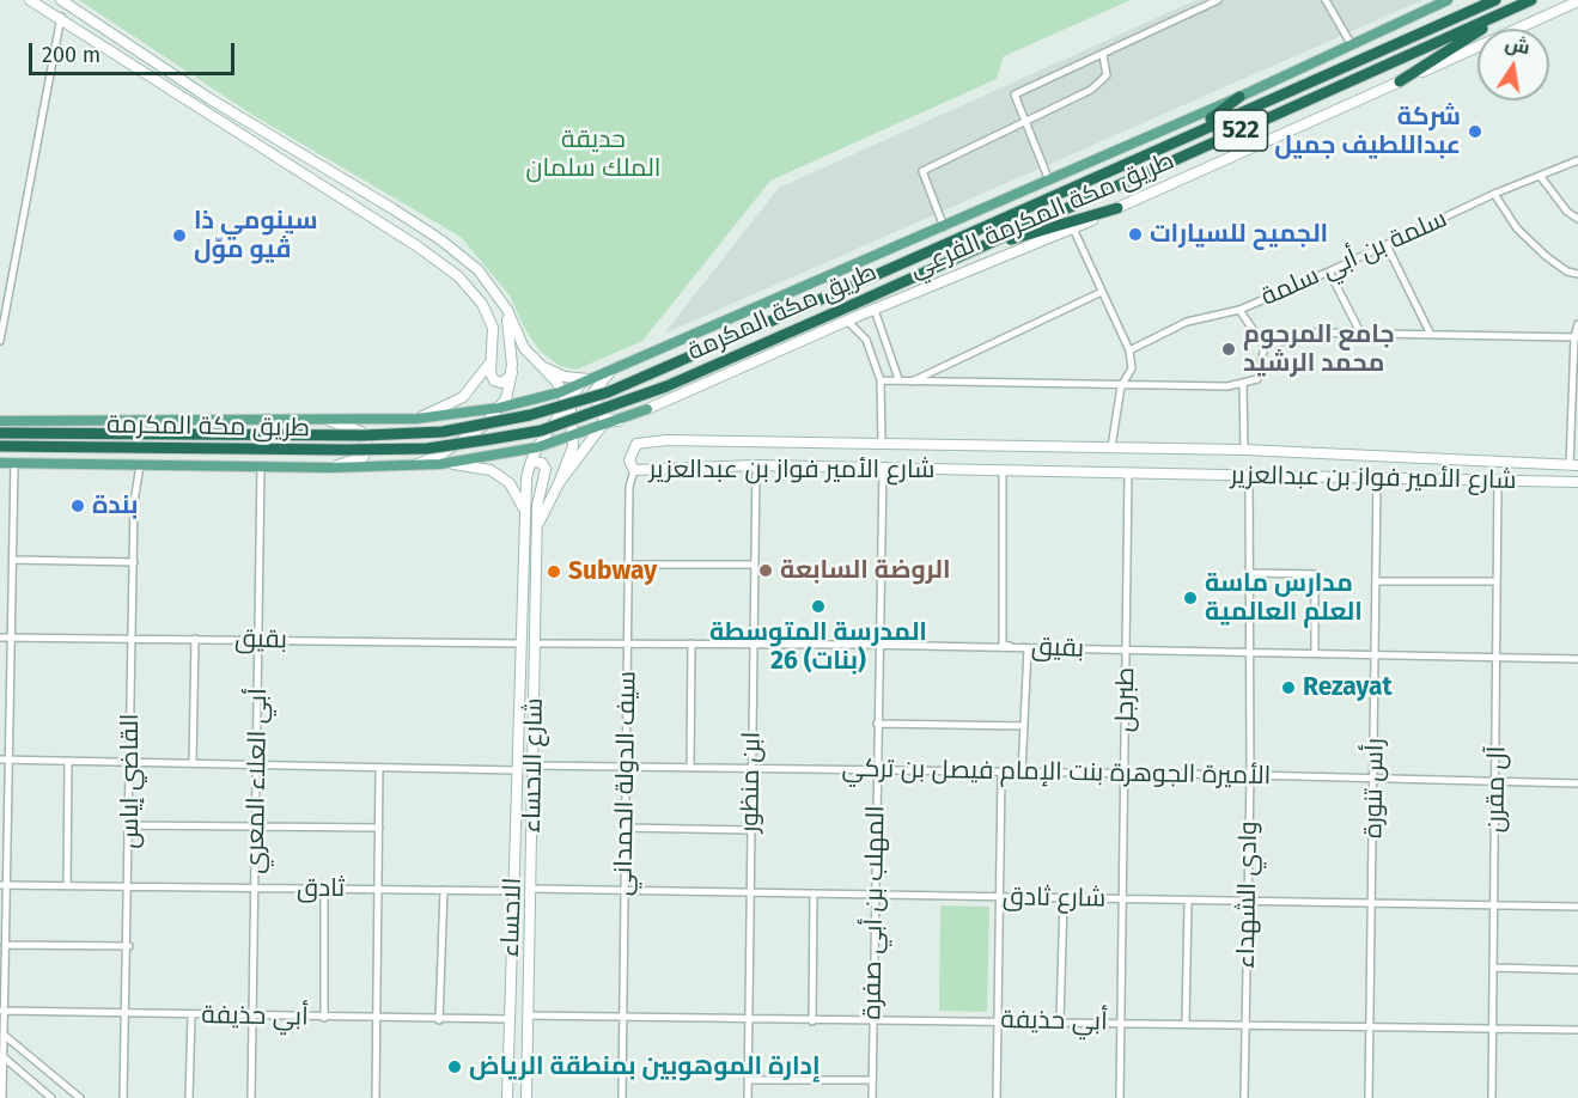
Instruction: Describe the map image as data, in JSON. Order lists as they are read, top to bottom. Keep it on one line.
{"streets":{"highway":["522","طريق مكة المكرمة"],"main road":["طريق مكة المكرمة الفرعي","شارع الأمير فواز بن عبدالعزير","شارع الاحساء","الاحساء"],"street":["سلمة بن أبي سلمة","بقيق","طبرجل","الأميرة الجوهرة بنت الإمام فيصل بن تركي","القاضي إياس","أبي العلاء المعري","ابن منظور","سيف الدولة الحمداني","رأس تنورة","آل مقرن","ثادق","وادي الشهداء","شارع ثادق","المهلب بن أبي صفرة","أبي حذيفة"]},"crossings":[["طريق مكة المكرمة الفرعي","القاضي إياس"],["طريق مكة المكرمة الفرعي","أبي العلاء المعري"],["شارع الأمير فواز بن عبدالعزير","طبرجل"],["شارع الأمير فواز بن عبدالعزير","ابن منظور"],["شارع الأمير فواز بن عبدالعزير","سيف الدولة الحمداني"],["شارع الأمير فواز بن عبدالعزير","رأس تنورة"],["شارع الأمير فواز بن عبدالعزير","آل مقرن"],["شارع الأمير فواز بن عبدالعزير","وادي الشهداء"],["شارع الأمير فواز بن عبدالعزير","المهلب بن أبي صفرة"],["بقيق","طبرجل"],["بقيق","شارع الاحساء"],["بقيق","القاضي إياس"],["بقيق","أبي العلاء المعري"],["بقيق","ابن منظور"],["بقيق","سيف الدولة الحمداني"],["بقيق","رأس تنورة"],["بقيق","آل مقرن"],["بقيق","وادي الشهداء"],["بقيق","المهلب بن أبي صفرة"],["بقيق","الاحساء"],["طبرجل","الأميرة الجوهرة بنت الإمام فيصل بن تركي"],["طبرجل","شارع ثادق"],["طبرجل","أبي حذيفة"],["شارع الاحساء","الأميرة الجوهرة بنت الإمام فيصل بن تركي"],["شارع الاحساء","شارع ثادق"],["شارع الاحساء","الاحساء"],["شارع الاحساء","أبي حذيفة"],["الأميرة الجوهرة بنت الإمام فيصل بن تركي","ابن منظور"],["الأميرة الجوهرة بنت الإمام فيصل بن تركي","سيف الدولة الحمداني"],["الأميرة الجوهرة بنت الإمام فيصل بن تركي","رأس تنورة"],["الأميرة الجوهرة بنت الإمام فيصل بن تركي","آل مقرن"],["الأميرة الجوهرة بنت الإمام فيصل بن تركي","وادي الشهداء"],["الأميرة الجوهرة بنت الإمام فيصل بن تركي","المهلب بن أبي صفرة"],["القاضي إياس","ثادق"],["القاضي إياس","أبي حذيفة"],["أبي العلاء المعري","ثادق"],["أبي العلاء المعري","أبي حذيفة"],["ابن منظور","شارع ثادق"],["ابن منظور","أبي حذيفة"],["سيف الدولة الحمداني","شارع ثادق"],["سيف الدولة الحمداني","أبي حذيفة"],["رأس تنورة","شارع ثادق"],["رأس تنورة","أبي حذيفة"],["آل مقرن","شارع ثادق"],["آل مقرن","أبي حذيفة"],["ثادق","الاحساء"],["وادي الشهداء","شارع ثادق"],["وادي الشهداء","أبي حذيفة"],["شارع ثادق","المهلب بن أبي صفرة"],["المهلب بن أبي صفرة","أبي حذيفة"],["الاحساء","أبي حذيفة"]],"parks":["حديقة الملك سلمان"],"places":["شركة عبداللطيف جميل","الجميح للسيارات","سينومي ذا ڤيو موّل","جامع المرحوم محمد الرشيد","بندة","الروضة السابعة","Subway","مدارس ماسة العلم العالمية","المدرسة المتوسطة 26 (بنات)","Rezayat","إدارة الموهوبين بمنطقة الرياض"],"scale_bar":"200 m","north":"top"}
